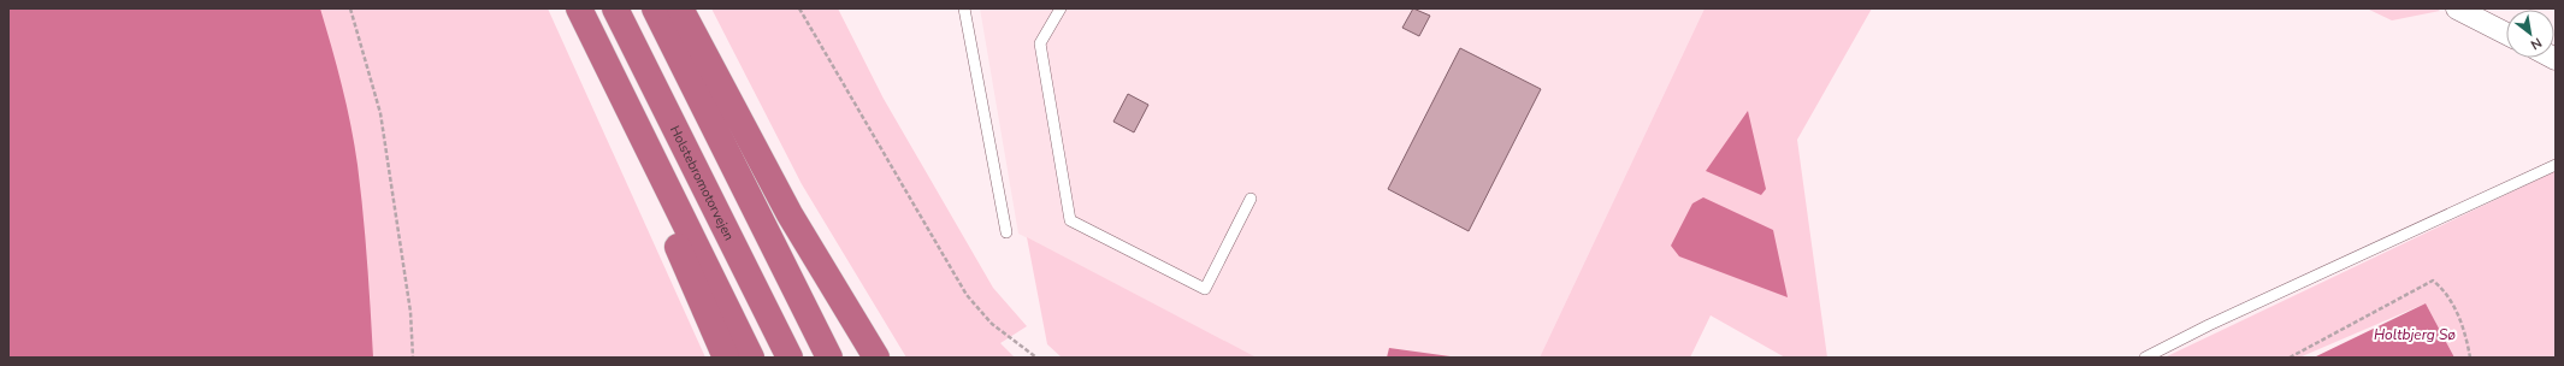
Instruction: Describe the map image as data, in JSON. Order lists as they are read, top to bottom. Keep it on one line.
{"streets":{"highway":["Holstebromotorvejen"]},"water":["Holtbjerg Sø"],"north":"bottom right"}
